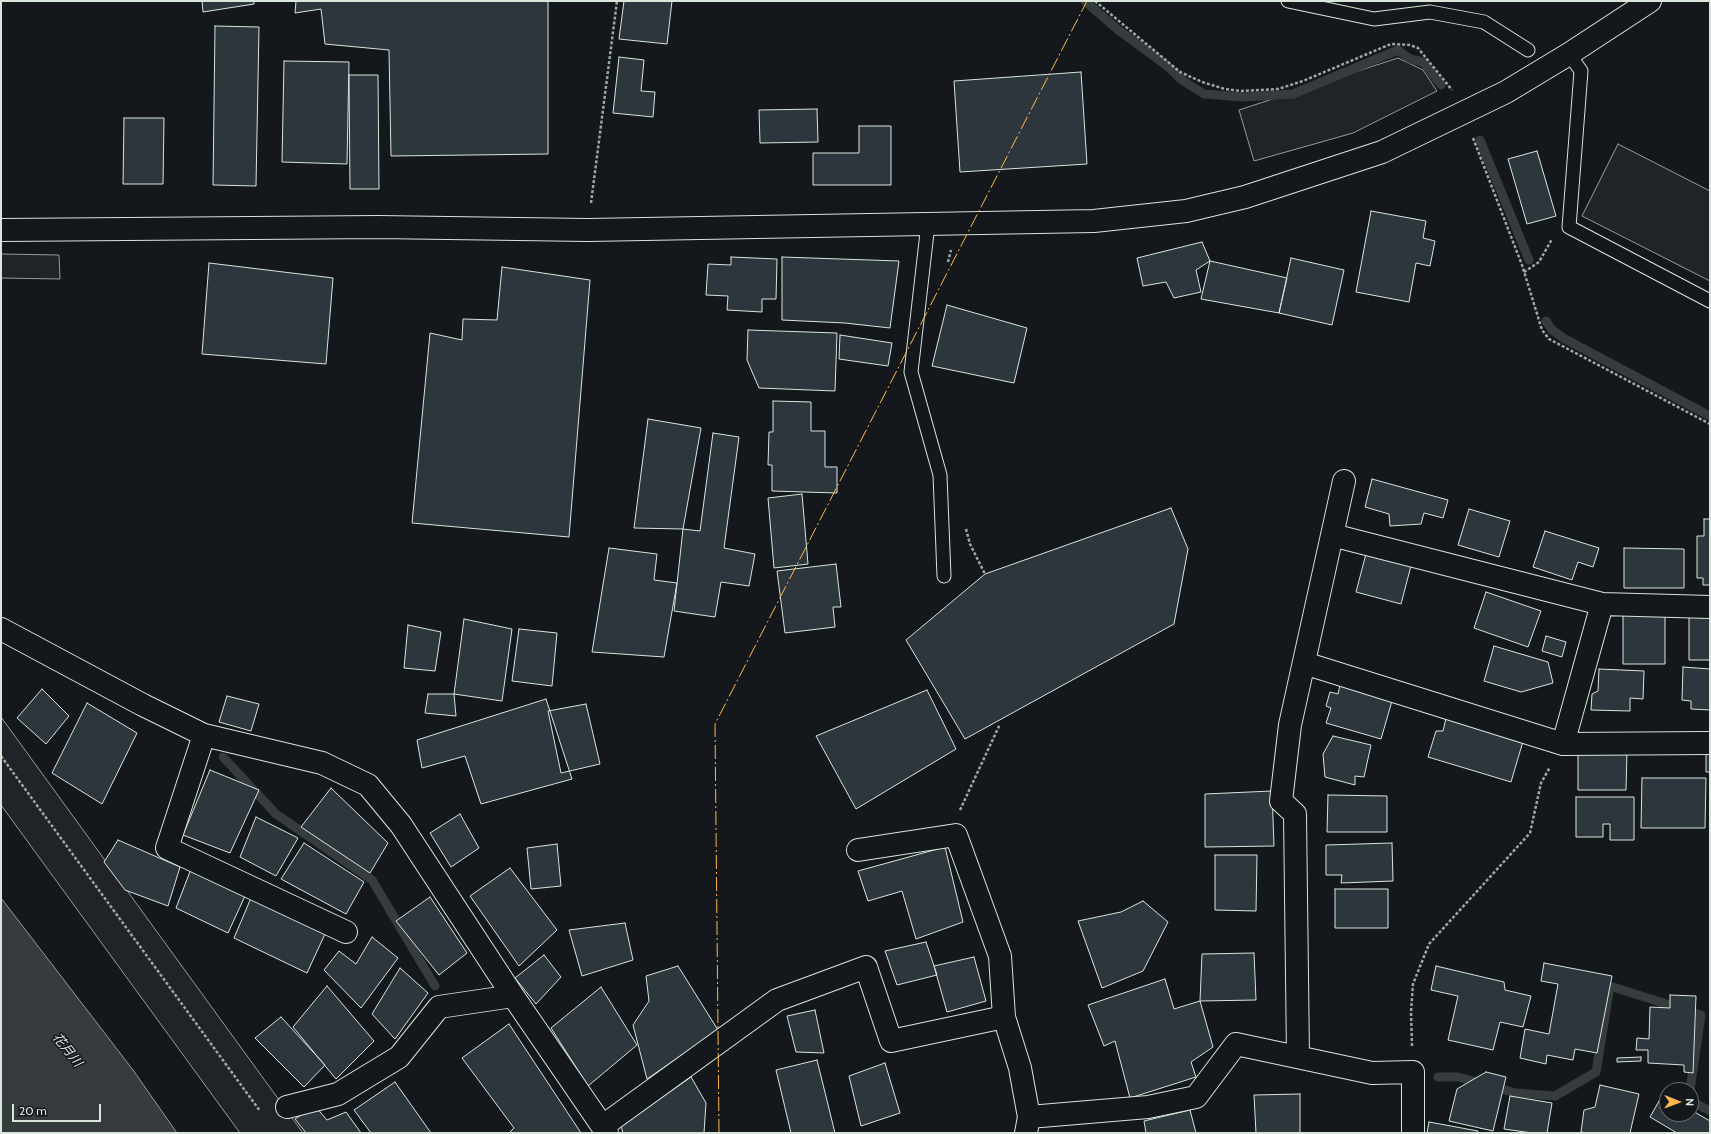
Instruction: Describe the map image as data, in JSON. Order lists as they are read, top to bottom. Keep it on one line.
{"water":["花月川"],"scale_bar":"20 m","north":"right"}
